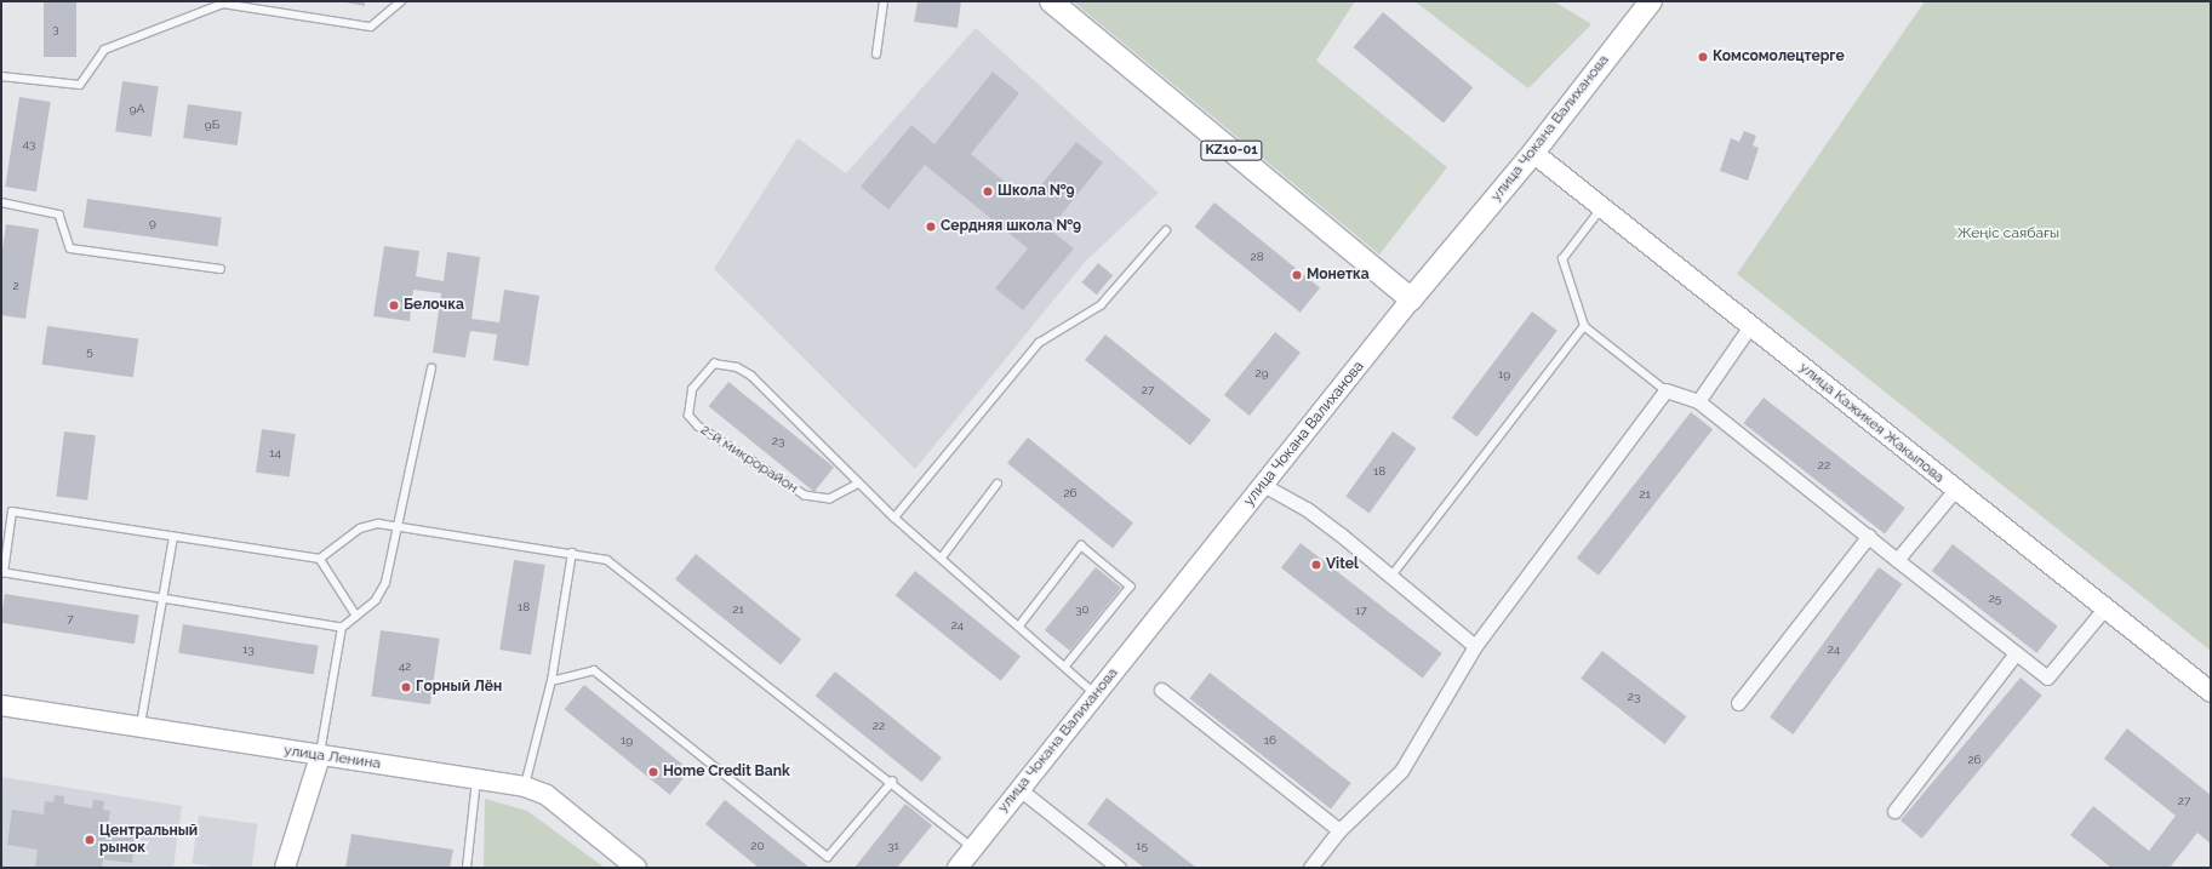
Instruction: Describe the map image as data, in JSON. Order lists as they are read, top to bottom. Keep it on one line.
{"streets":{"main road":["улица Чокана Валиханова","KZ10-01"],"street":["улица Кажикея Жакыпова","улица Ленина"],"lane":["2-й микрорайон"]},"crossings":[["улица Чокана Валиханова","KZ10-01"],["улица Чокана Валиханова","улица Кажикея Жакыпова"],["улица Чокана Валиханова","2-й микрорайон"]],"parks":["Жеңіс саябағы"],"places":["Комсомолецтерге","Школа №9","Сердняя школа №9","Монетка","Белочка","Vitel","Горный Лён","Home Credit Bank","Центральный рынок"],"house_numbers":["3","9А","9Б","43","9","28","2","5","29","19","27","23","14","22","18","26","21","25","18","21","30","17","7","24","13","24","42","23","22","19","16","26","27","20","31","15"]}
